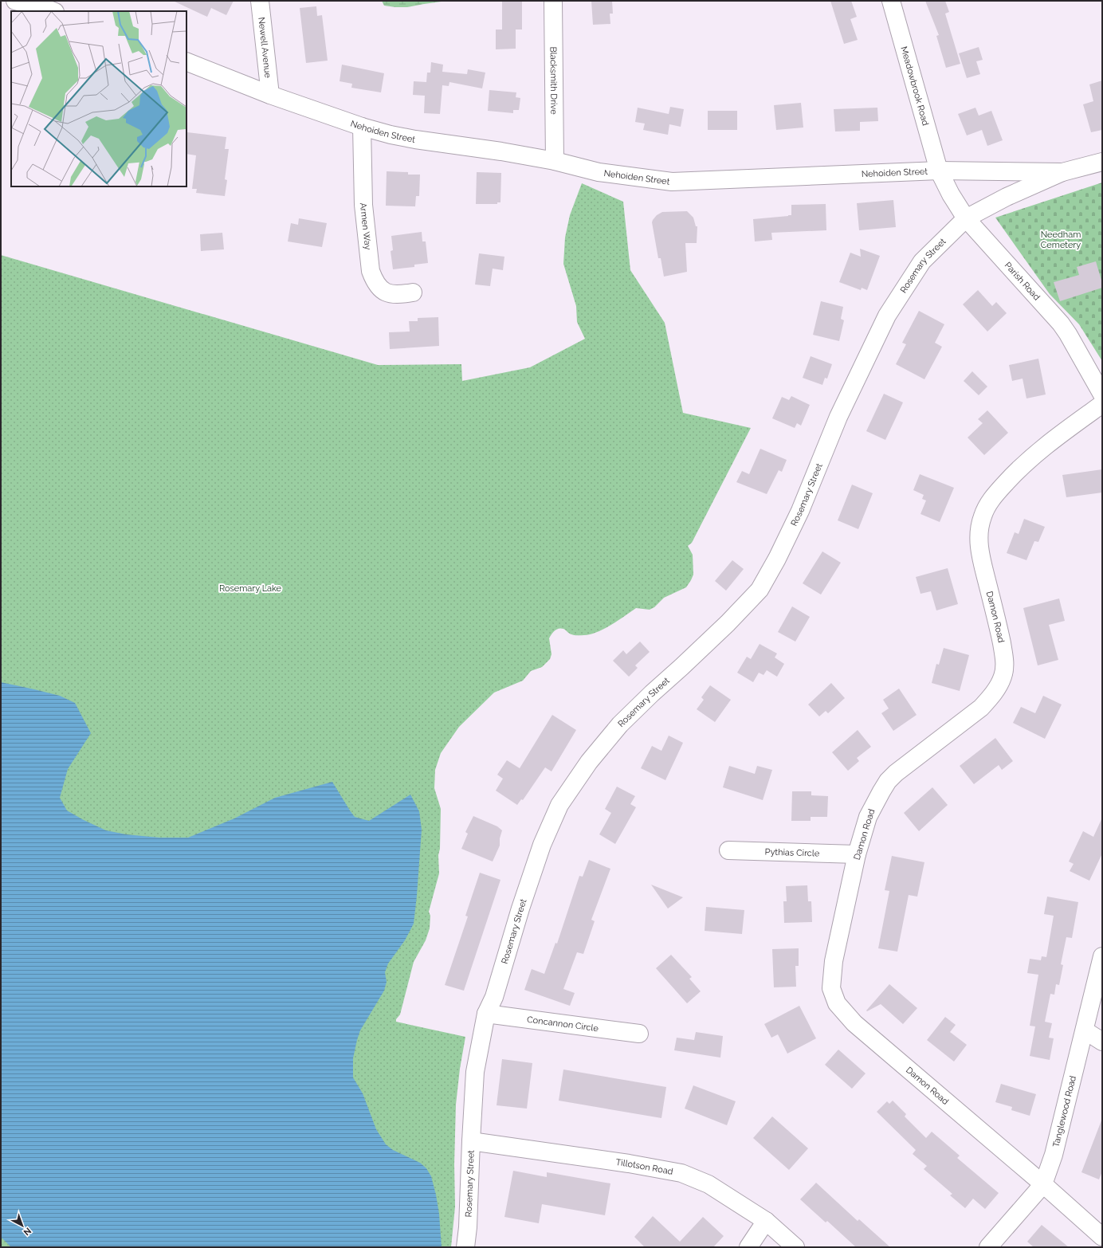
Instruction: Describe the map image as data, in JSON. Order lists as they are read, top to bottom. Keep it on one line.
{"streets":{"street":["Newell Avenue","Blacksmith Drive","Meadowbrook Road","Nehoiden Street","Armen Way","Rosemary Street","Parish Road","Damon Road","Pythias Circle","Concannon Circle","Tanglewood Road","Tillotson Road"]},"crossings":[["Newell Avenue","Nehoiden Street"],["Blacksmith Drive","Nehoiden Street"],["Meadowbrook Road","Nehoiden Street"],["Meadowbrook Road","Parish Road"],["Nehoiden Street","Armen Way"],["Nehoiden Street","Rosemary Street"],["Nehoiden Street","Parish Road"],["Rosemary Street","Parish Road"],["Rosemary Street","Concannon Circle"],["Rosemary Street","Tillotson Road"],["Damon Road","Pythias Circle"],["Damon Road","Tanglewood Road"]],"parks":["Needham Cemetery","Rosemary Lake"],"north":"bottom right"}
